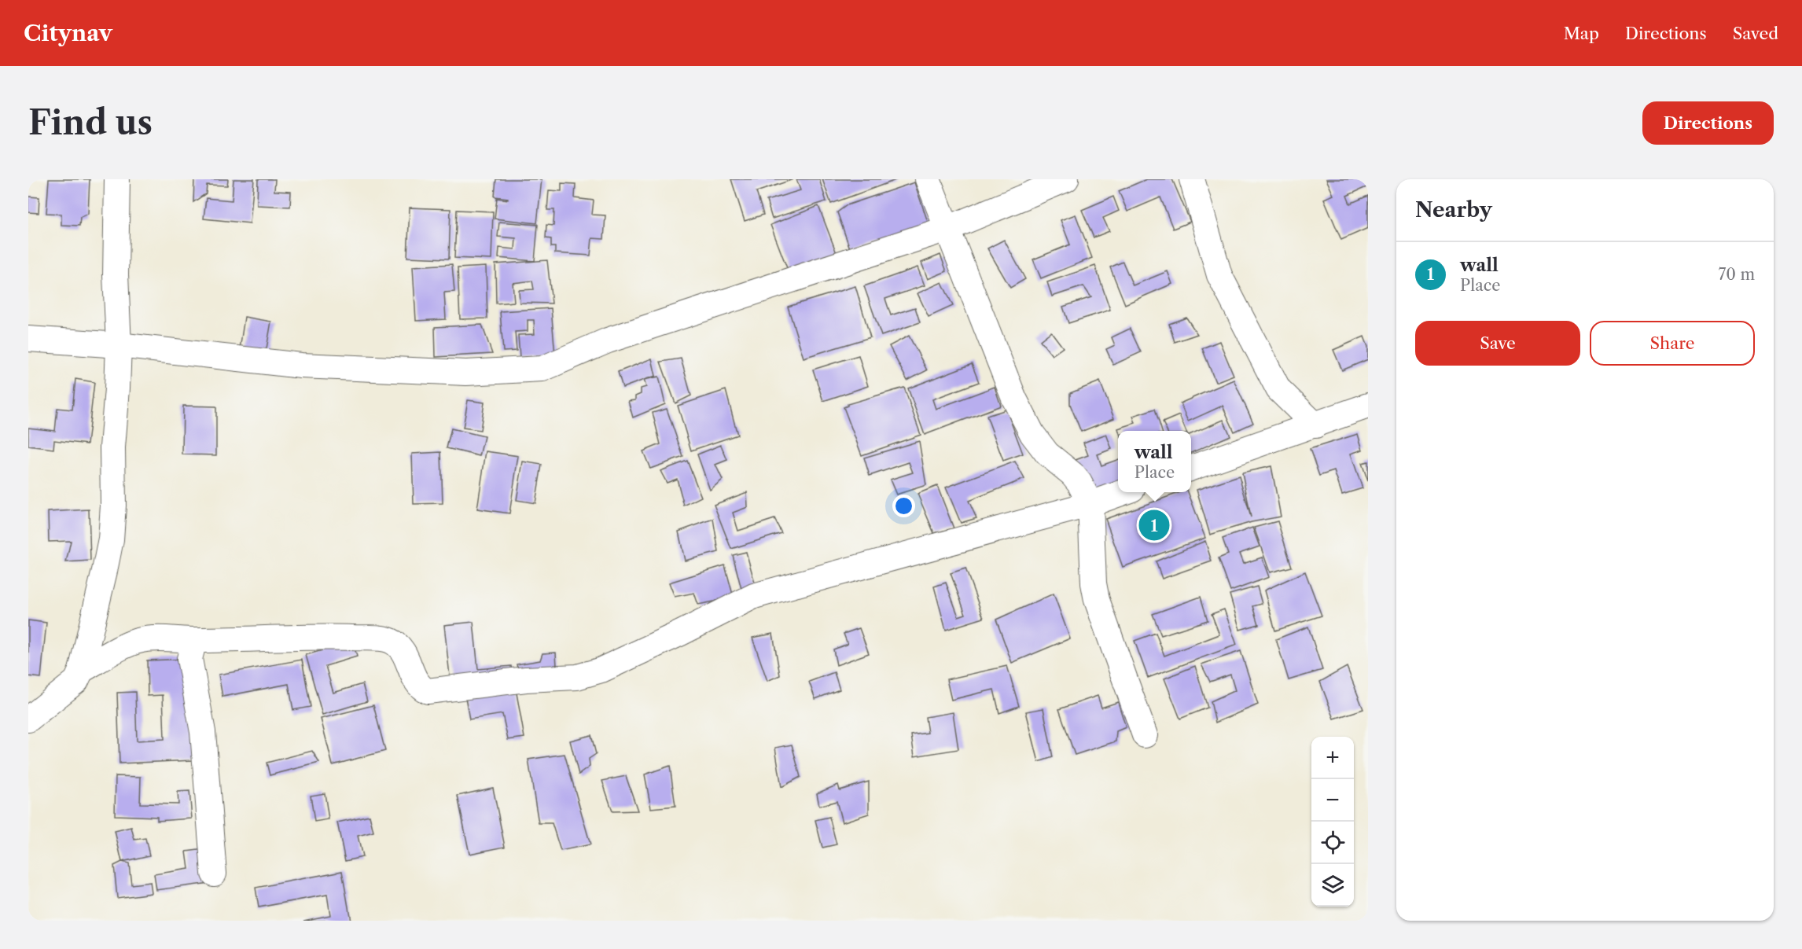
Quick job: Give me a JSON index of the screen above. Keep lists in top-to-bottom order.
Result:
{
  "page": {
    "header": "Citynav",
    "nav": ["Map", "Directions", "Saved"],
    "buttons": [
      "Directions",
      ["Save", "Share"]
    ],
    "title": "Find us",
    "heading": "Nearby",
    "list": [
      {
        "mark": "1",
        "name": "wall",
        "note": "Place",
        "value": "70 m"
      }
    ],
    "popup": ["wall", "Place"],
    "pins": "1",
    "map_buttons": ["+", "−"]
  }
}
